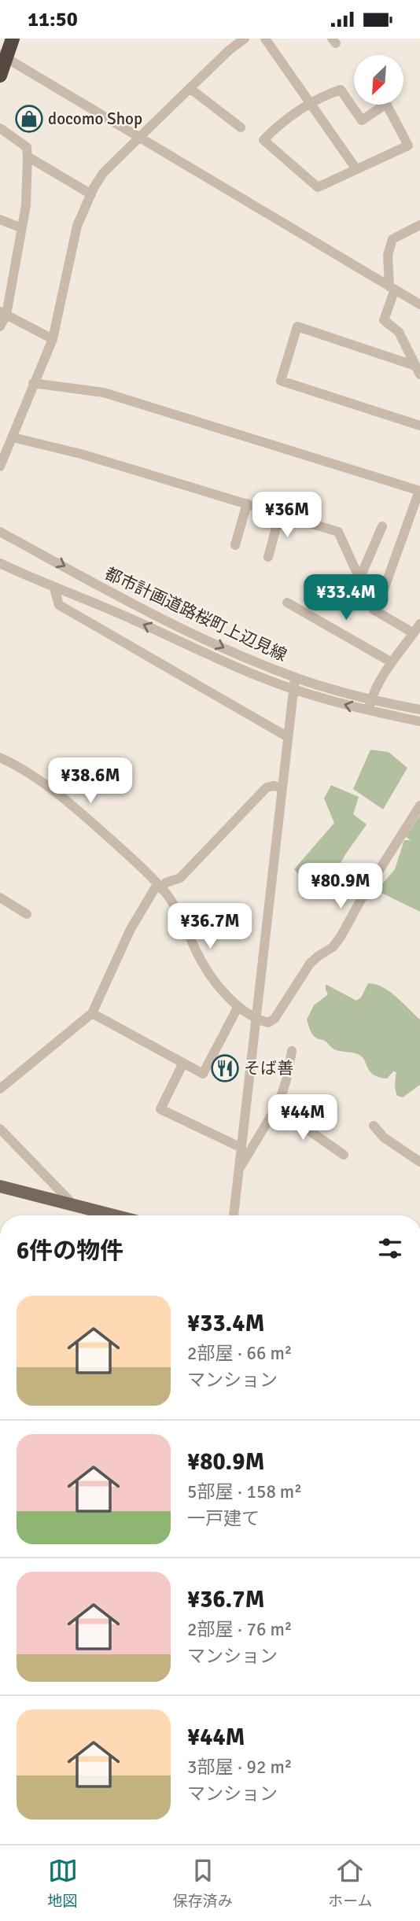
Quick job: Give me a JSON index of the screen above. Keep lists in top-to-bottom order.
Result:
{
  "streets": {
    "street": ["都市計画道路桜町上辺見線"]
  },
  "places": {
    "shop": ["docomo Shop"],
    "restaurant": ["そば善"]
  },
  "north": "bottom left",
  "page": {
    "status": "11:50",
    "price": [
      "¥36M",
      "¥33.4M",
      "¥38.6M",
      "¥80.9M",
      "¥36.7M",
      "¥44M"
    ],
    "heading": "6件の物件",
    "list": [
      {
        "name": "¥33.4M",
        "note": "2部屋 · 66 m² · マンション"
      },
      {
        "name": "¥80.9M",
        "note": "5部屋 · 158 m² · 一戸建て"
      },
      {
        "name": "¥36.7M",
        "note": "2部屋 · 76 m² · マンション"
      },
      {
        "name": "¥44M",
        "note": "3部屋 · 92 m² · マンション"
      }
    ],
    "tabs": ["地図", "保存済み", "ホーム"]
  }
}
